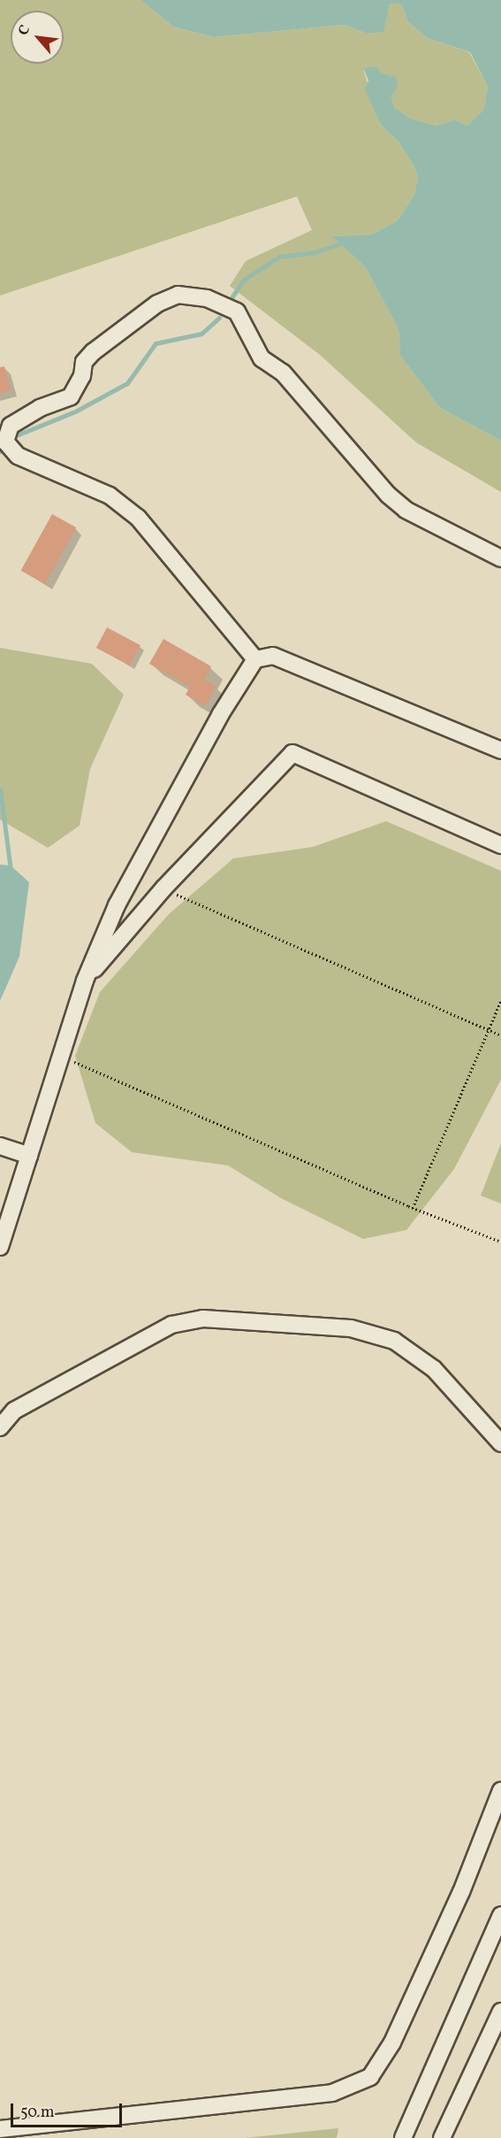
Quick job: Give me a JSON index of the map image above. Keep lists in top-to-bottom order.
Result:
{
  "scale_bar": "50 m",
  "north": "top left"
}
